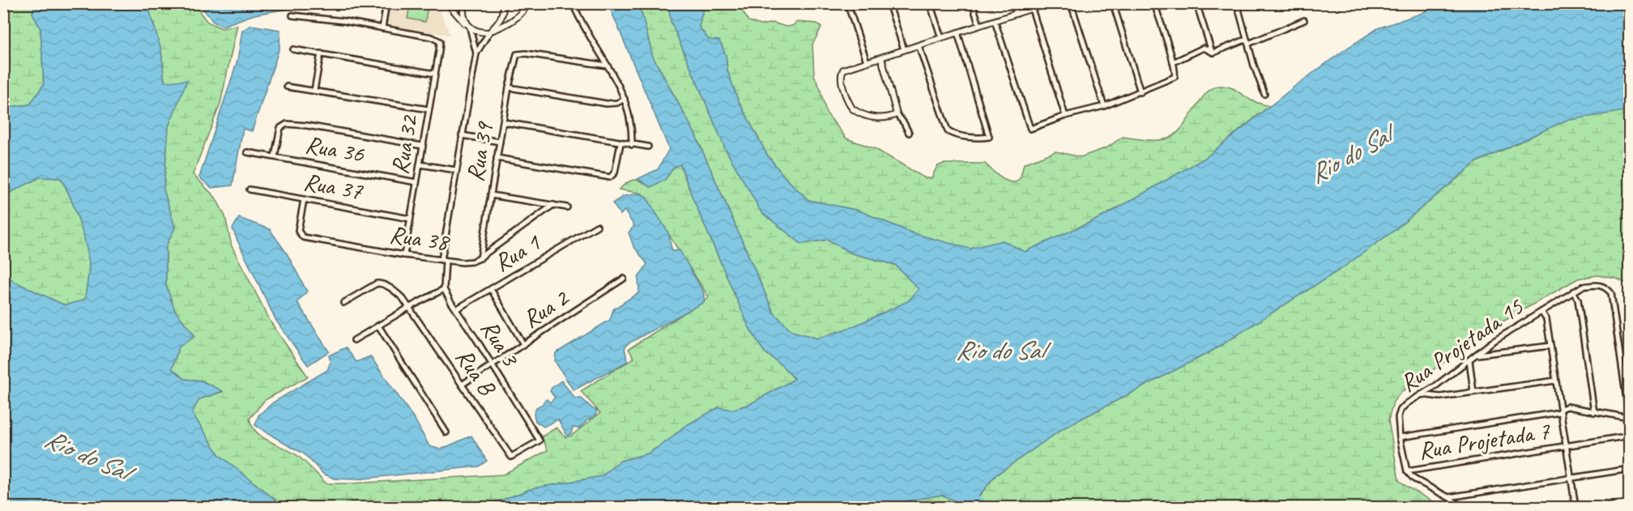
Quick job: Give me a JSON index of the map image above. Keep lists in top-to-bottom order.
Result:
{
  "streets": {
    "street": [
      "Rua 32",
      "Rua 36",
      "Rua 39",
      "Rua 37",
      "Rua 38",
      "Rua 1",
      "Rua 2",
      "Rua 3",
      "Rua Projetada 15",
      "Rua B",
      "Rua Projetada 7"
    ]
  },
  "crossings": [
    ["Rua 32", "Rua 36"],
    ["Rua 32", "Rua 37"],
    ["Rua 32", "Rua 38"],
    ["Rua 39", "Rua 38"],
    ["Rua 37", "Rua 38"],
    ["Rua 1", "Rua 3"],
    ["Rua 2", "Rua 3"],
    ["Rua 2", "Rua B"],
    ["Rua 3", "Rua B"],
    ["Rua Projetada 15", "Rua Projetada 7"]
  ],
  "water": ["Rio do Sal"]
}
